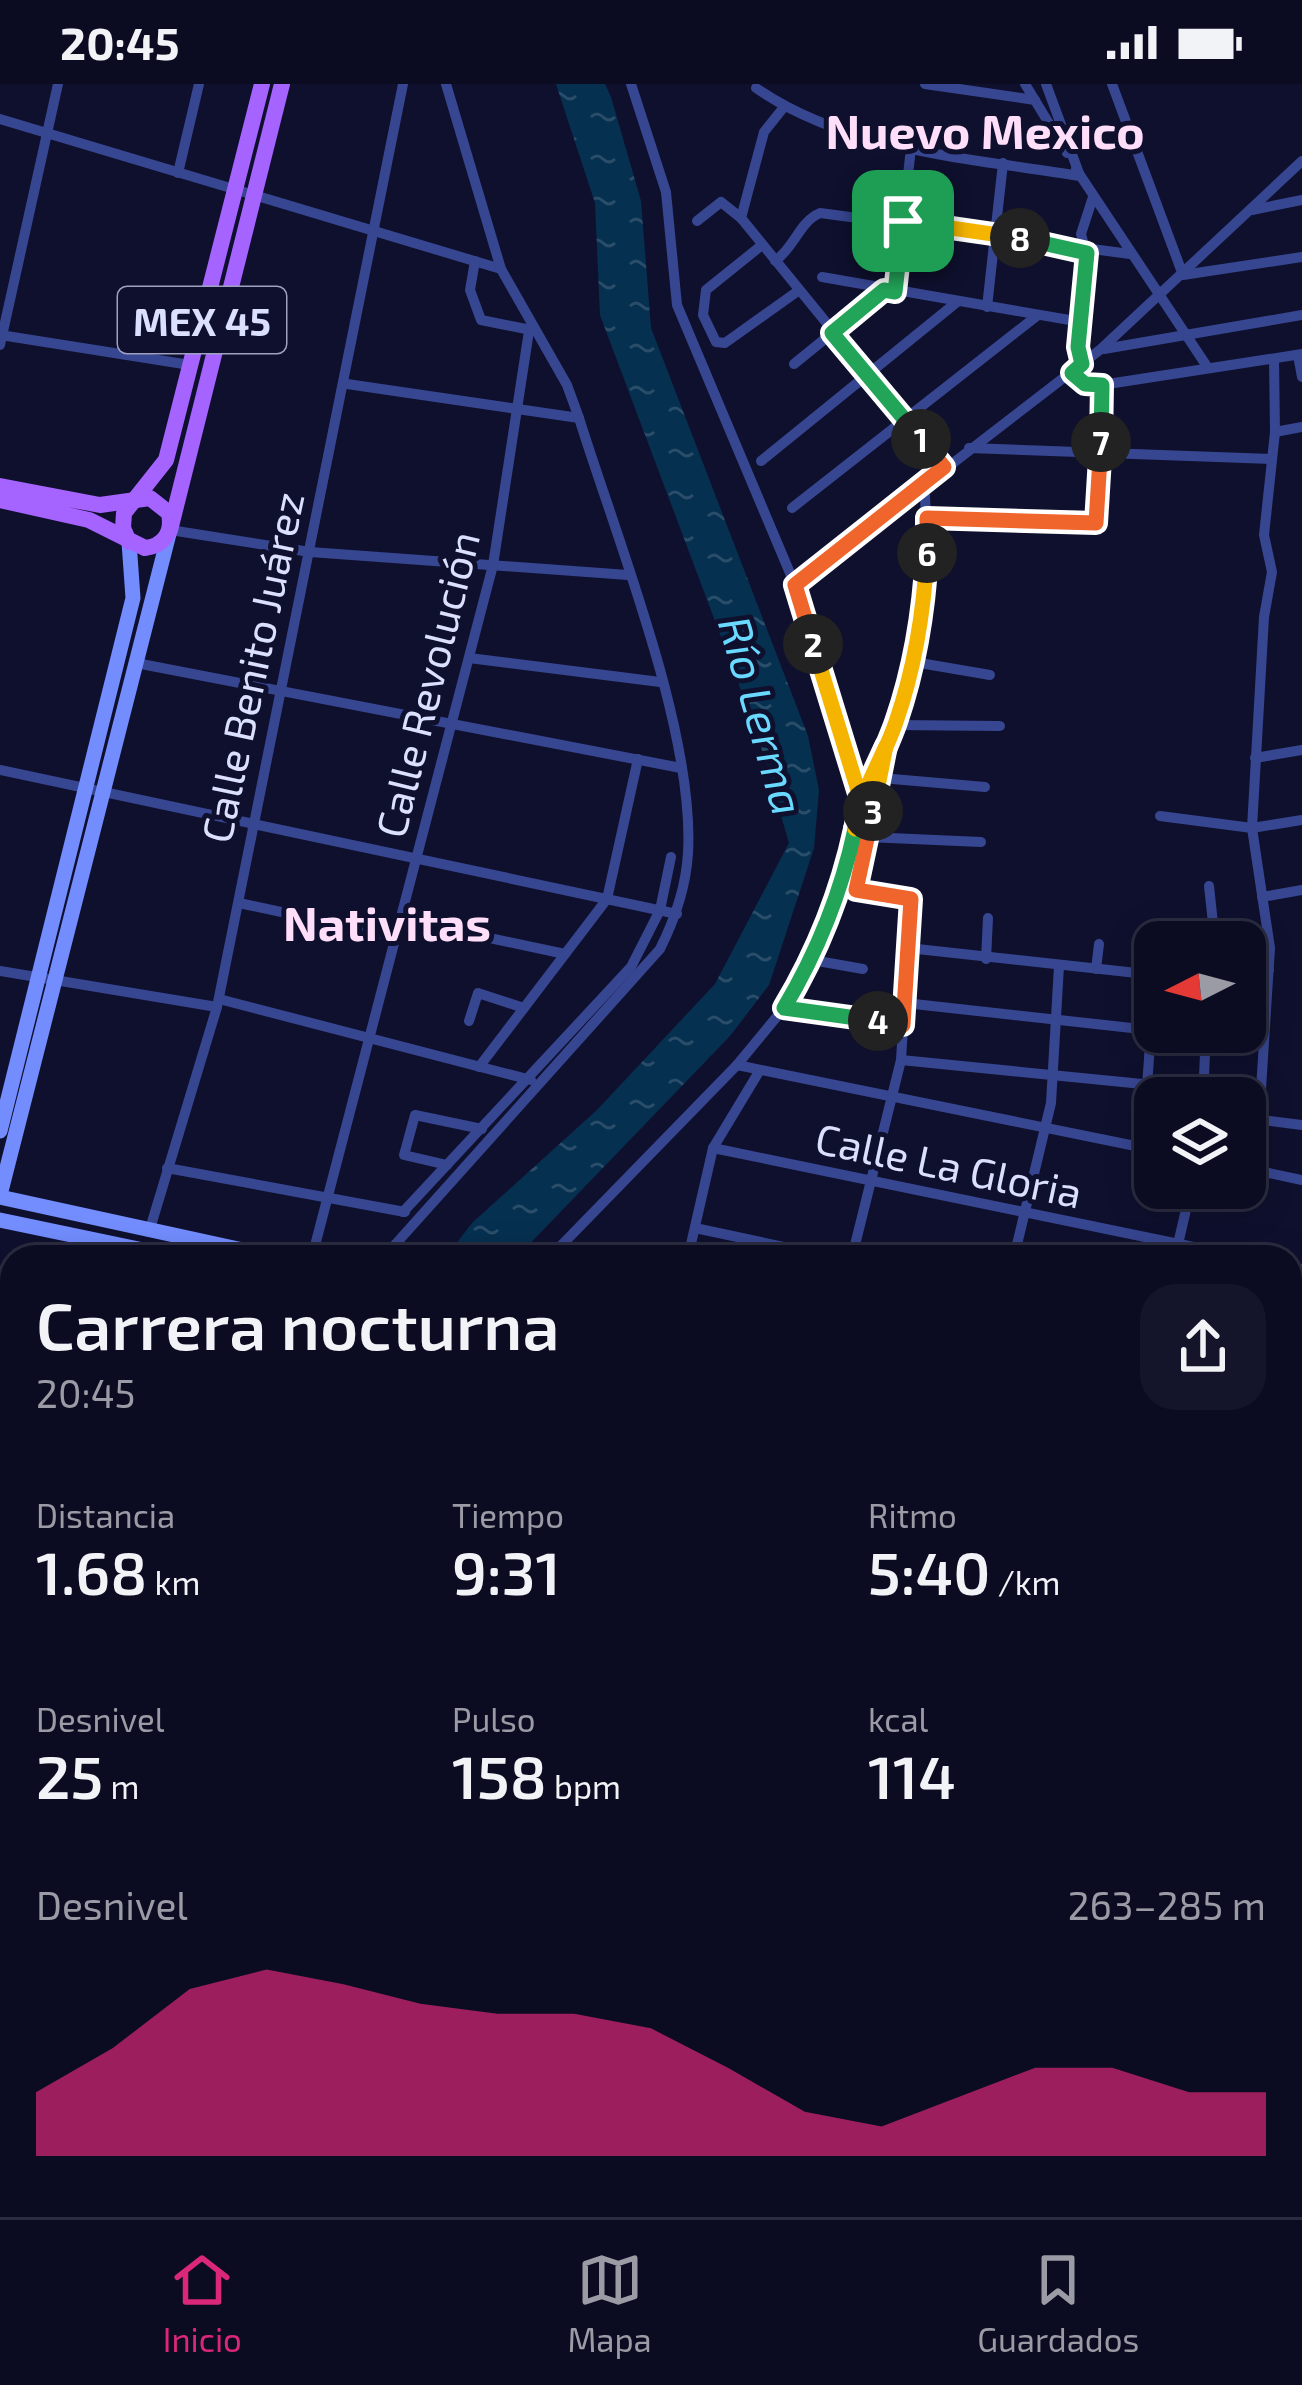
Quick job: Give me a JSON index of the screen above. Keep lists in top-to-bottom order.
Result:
{
  "streets": {
    "main road": ["MEX 45"],
    "street": ["Calle Benito Juárez", "Calle Revolución", "Calle La Gloria"]
  },
  "districts": ["Nuevo Mexico", "Nativitas"],
  "water": ["Río Lerma"],
  "north": "left",
  "page": {
    "status": "20:45",
    "pins": [
      "8",
      "1",
      "7",
      "6",
      "2",
      "3",
      "4"
    ],
    "heading": ["Carrera nocturna", "20:45"],
    "stats": [
      ["Distancia", "1.68 km"],
      ["Tiempo", "9:31"],
      ["Ritmo", "5:40 /km"],
      ["Desnivel", "25 m"],
      ["Pulso", "158 bpm"],
      ["kcal", "114"]
    ],
    "chart": ["Desnivel", "263–285 m"],
    "tabs": ["Inicio", "Mapa", "Guardados"]
  }
}
